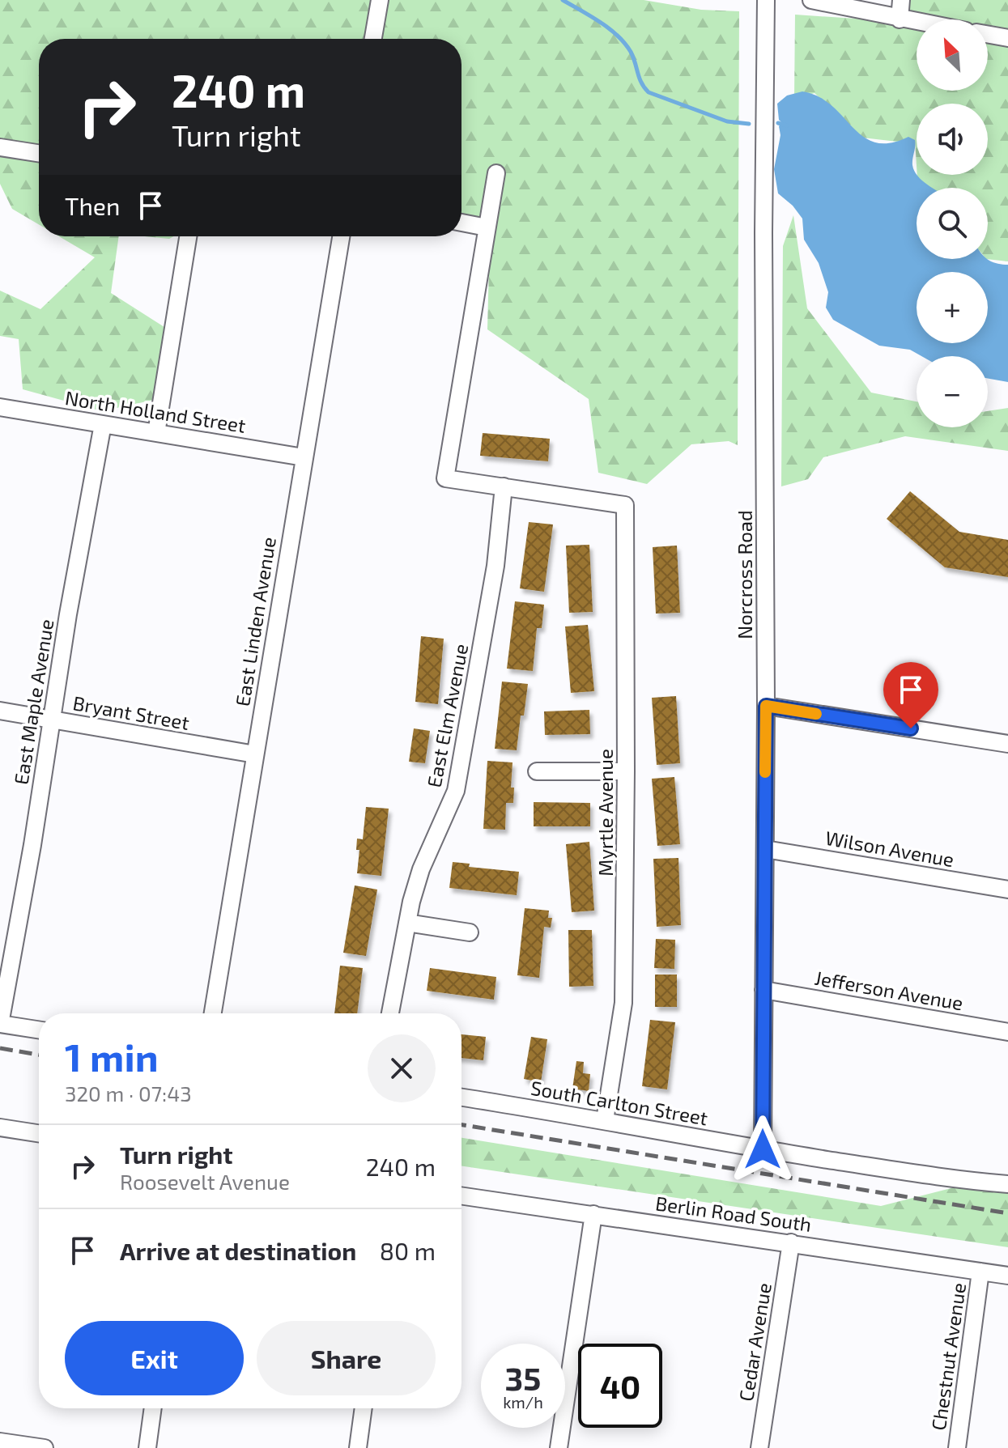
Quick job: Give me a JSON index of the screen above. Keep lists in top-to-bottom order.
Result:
{
  "streets": {
    "street": [
      "North Holland Street",
      "Norcross Road",
      "East Linden Avenue",
      "East Maple Avenue",
      "Bryant Street",
      "East Elm Avenue",
      "Myrtle Avenue",
      "Wilson Avenue",
      "Jefferson Avenue",
      "South Carlton Street",
      "Berlin Road South",
      "Cedar Avenue",
      "Chestnut Avenue"
    ]
  },
  "crossings": [
    ["North Holland Street", "East Linden Avenue"],
    ["North Holland Street", "East Maple Avenue"],
    ["Norcross Road", "Wilson Avenue"],
    ["Norcross Road", "Jefferson Avenue"],
    ["Norcross Road", "South Carlton Street"],
    ["East Linden Avenue", "Bryant Street"],
    ["East Maple Avenue", "Bryant Street"],
    ["East Elm Avenue", "Myrtle Avenue"],
    ["Myrtle Avenue", "South Carlton Street"],
    ["Berlin Road South", "Cedar Avenue"],
    ["Berlin Road South", "Chestnut Avenue"]
  ],
  "north": "top left",
  "page": {
    "map_buttons": ["+", "−"],
    "turn": ["240 m", "Turn right"],
    "then": "Then",
    "heading": ["1 min", "320 m · 07:43"],
    "list": [
      {
        "name": "Turn right",
        "note": "Roosevelt Avenue",
        "value": "240 m"
      },
      {
        "name": "Arrive at destination",
        "value": "80 m"
      }
    ],
    "buttons": ["Exit", "Share"],
    "speed": "35 km/h",
    "limit": "40"
  }
}
